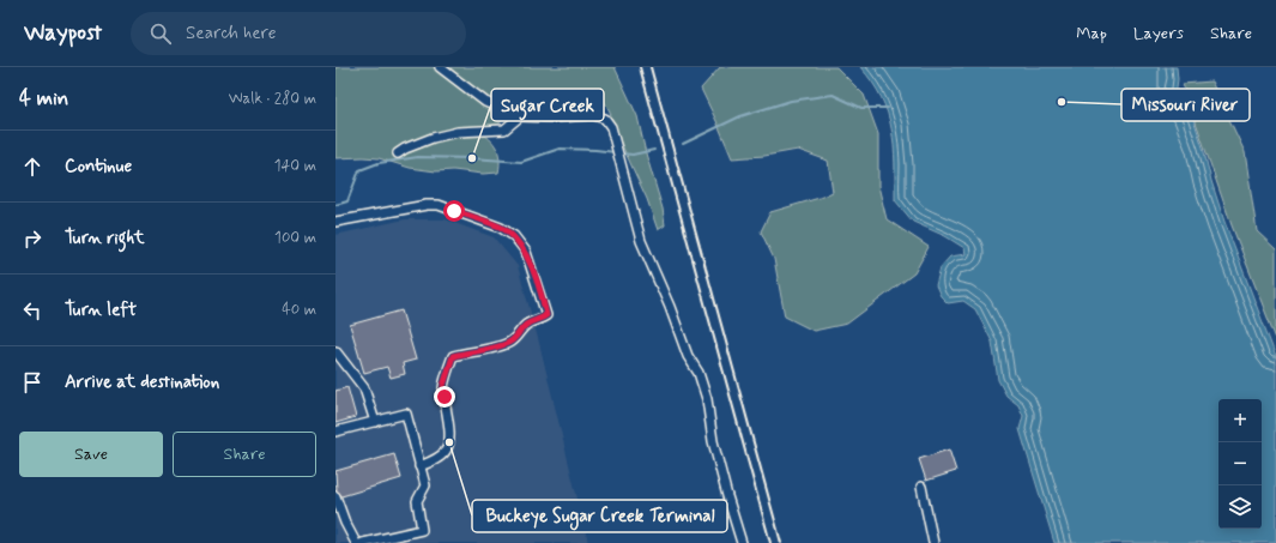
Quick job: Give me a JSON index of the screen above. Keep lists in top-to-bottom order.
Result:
{
  "places": ["Missouri River", "Sugar Creek", "Buckeye Sugar Creek Terminal"],
  "page": {
    "header": "Waypost",
    "search": "Search here",
    "nav": ["Map", "Layers", "Share"],
    "heading": ["4 min", "Walk · 280 m"],
    "list": [
      ["Continue", "140 m"],
      ["Turn right", "100 m"],
      ["Turn left", "40 m"],
      "Arrive at destination"
    ],
    "map_buttons": ["+", "−"],
    "buttons": ["Save", "Share"]
  }
}
